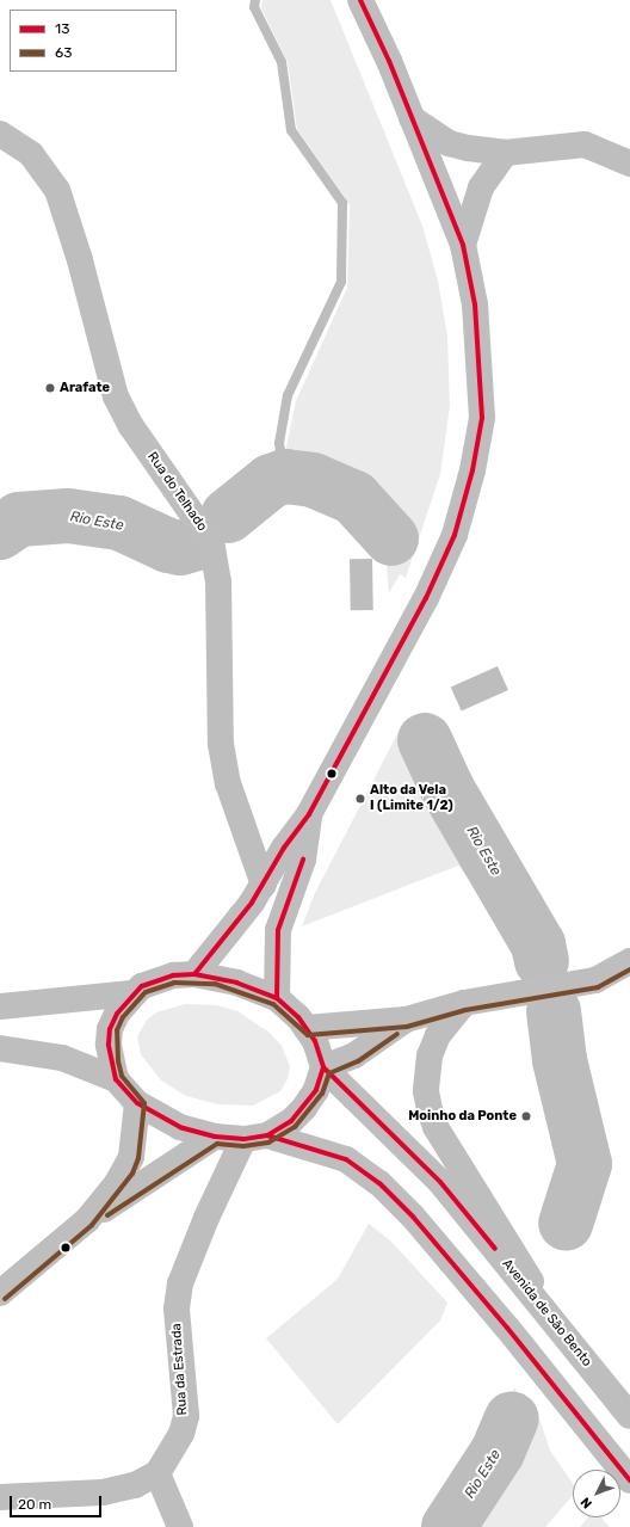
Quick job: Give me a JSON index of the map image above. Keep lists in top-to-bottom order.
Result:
{
  "streets": {
    "main road": ["Rua do Telhado", "Avenida de São Bento", "Rua da Estrada"]
  },
  "water": ["Rio Este"],
  "places": ["Arafate", "Alto da Vela I (Limite 1/2)", "Moinho da Ponte"],
  "lines": ["transit line 13", "transit line 63"],
  "legend": ["13", "63"],
  "scale_bar": "20 m",
  "north": "bottom left"
}
